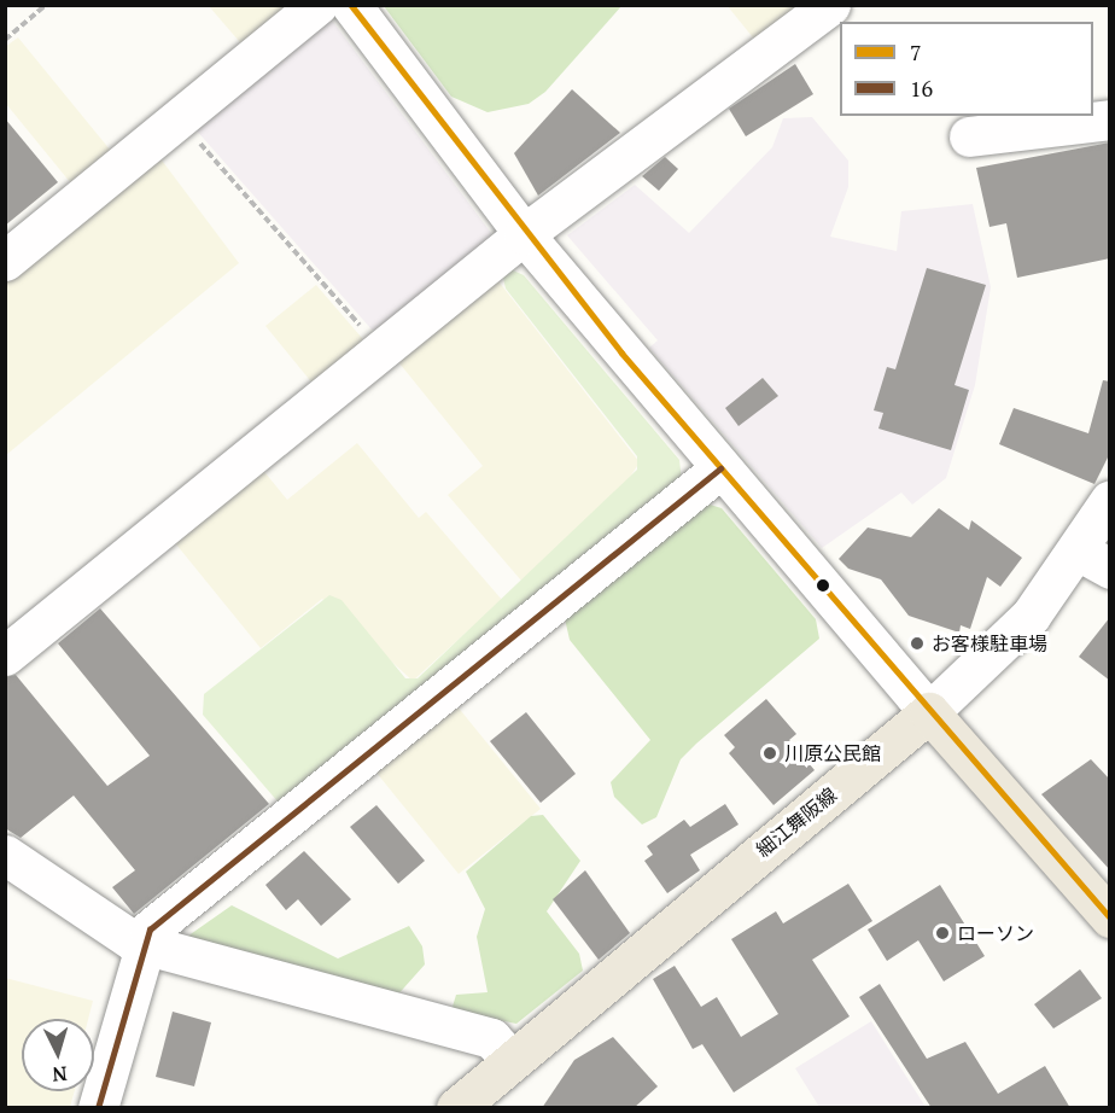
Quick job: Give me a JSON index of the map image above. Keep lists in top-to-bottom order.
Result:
{
  "streets": {
    "main road": ["細江舞阪線"]
  },
  "places": ["お客様駐車場", "川原公民館", "ローソン"],
  "lines": ["transit line 7", "transit line 16"],
  "legend": ["7", "16"],
  "north": "bottom"
}
